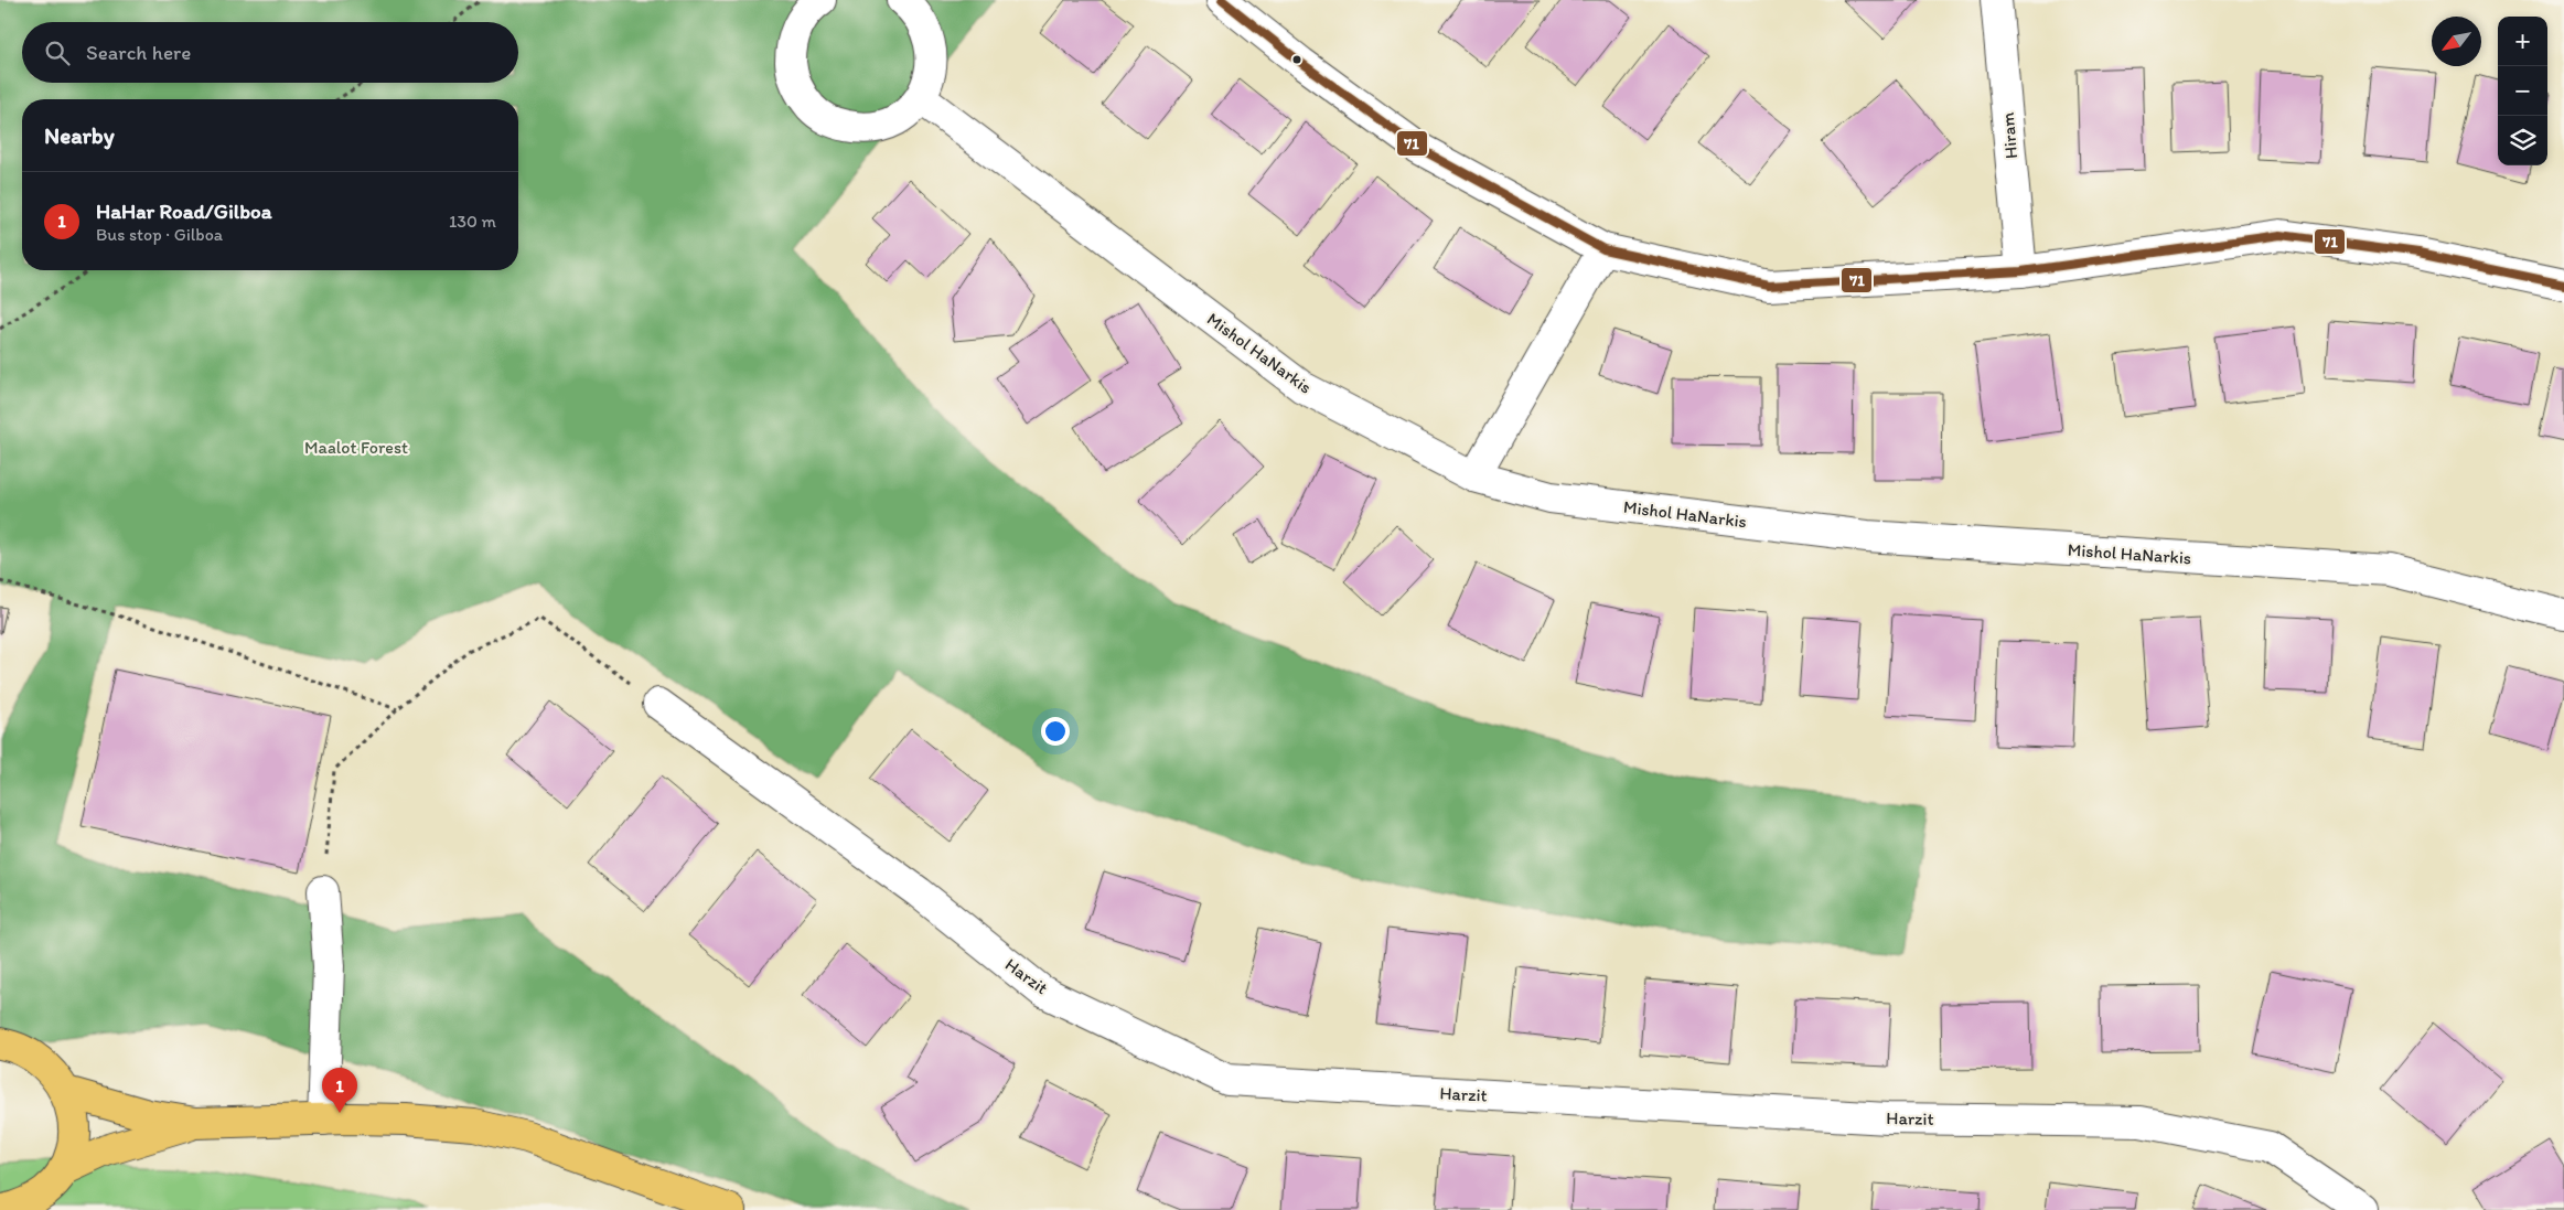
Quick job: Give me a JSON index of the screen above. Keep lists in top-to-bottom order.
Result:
{
  "streets": {
    "street": ["Hiram", "Mishol HaNarkis", "Harzit"]
  },
  "parks": ["Maalot Forest"],
  "lines": ["transit line 71"],
  "north": "bottom left",
  "page": {
    "map_buttons": ["+", "−"],
    "search": "Search here",
    "heading": "Nearby",
    "list": [
      {
        "mark": "1",
        "name": "HaHar Road/Gilboa",
        "note": "Bus stop · Gilboa",
        "value": "130 m"
      }
    ],
    "pins": "1"
  }
}
